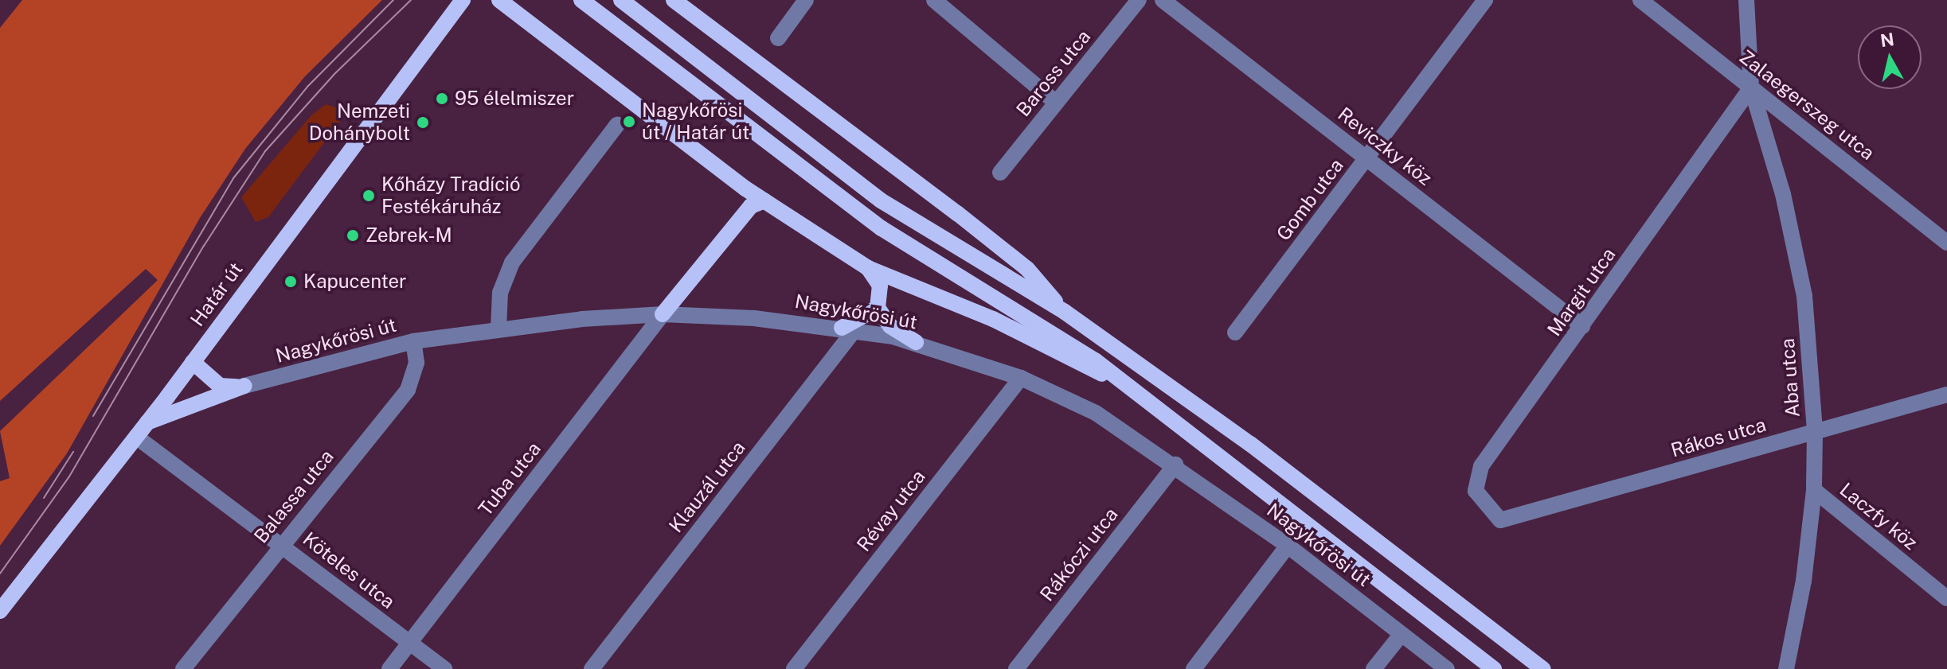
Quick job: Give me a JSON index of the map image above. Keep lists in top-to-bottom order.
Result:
{
  "streets": {
    "main road": ["Határ út", "Nagykőrösi út"],
    "street": [
      "Baross utca",
      "Zalaegerszeg utca",
      "Reviczky köz",
      "Gomb utca",
      "Margit utca",
      "Aba utca",
      "Rákos utca",
      "Tuba utca",
      "Klauzál utca",
      "Balassa utca",
      "Révay utca",
      "Laczfy köz",
      "Rákóczi utca",
      "Köteles utca"
    ]
  },
  "crossings": [
    ["Zalaegerszeg utca", "Margit utca"],
    ["Zalaegerszeg utca", "Aba utca"],
    ["Reviczky köz", "Gomb utca"],
    ["Reviczky köz", "Margit utca"],
    ["Margit utca", "Aba utca"],
    ["Margit utca", "Rákos utca"],
    ["Határ út", "Köteles utca"],
    ["Nagykőrösi út", "Tuba utca"],
    ["Nagykőrösi út", "Klauzál utca"],
    ["Nagykőrösi út", "Balassa utca"],
    ["Nagykőrösi út", "Révay utca"],
    ["Nagykőrösi út", "Rákóczi utca"],
    ["Aba utca", "Rákos utca"],
    ["Aba utca", "Laczfy köz"],
    ["Tuba utca", "Köteles utca"],
    ["Balassa utca", "Köteles utca"]
  ],
  "places": [
    "95 élelmiszer",
    "Nagykőrösi út / Határ út",
    "Nemzeti Dohánybolt",
    "Kőházy Tradíció Festékáruház",
    "Zebrek-M",
    "Kapucenter"
  ],
  "north": "top"
}
